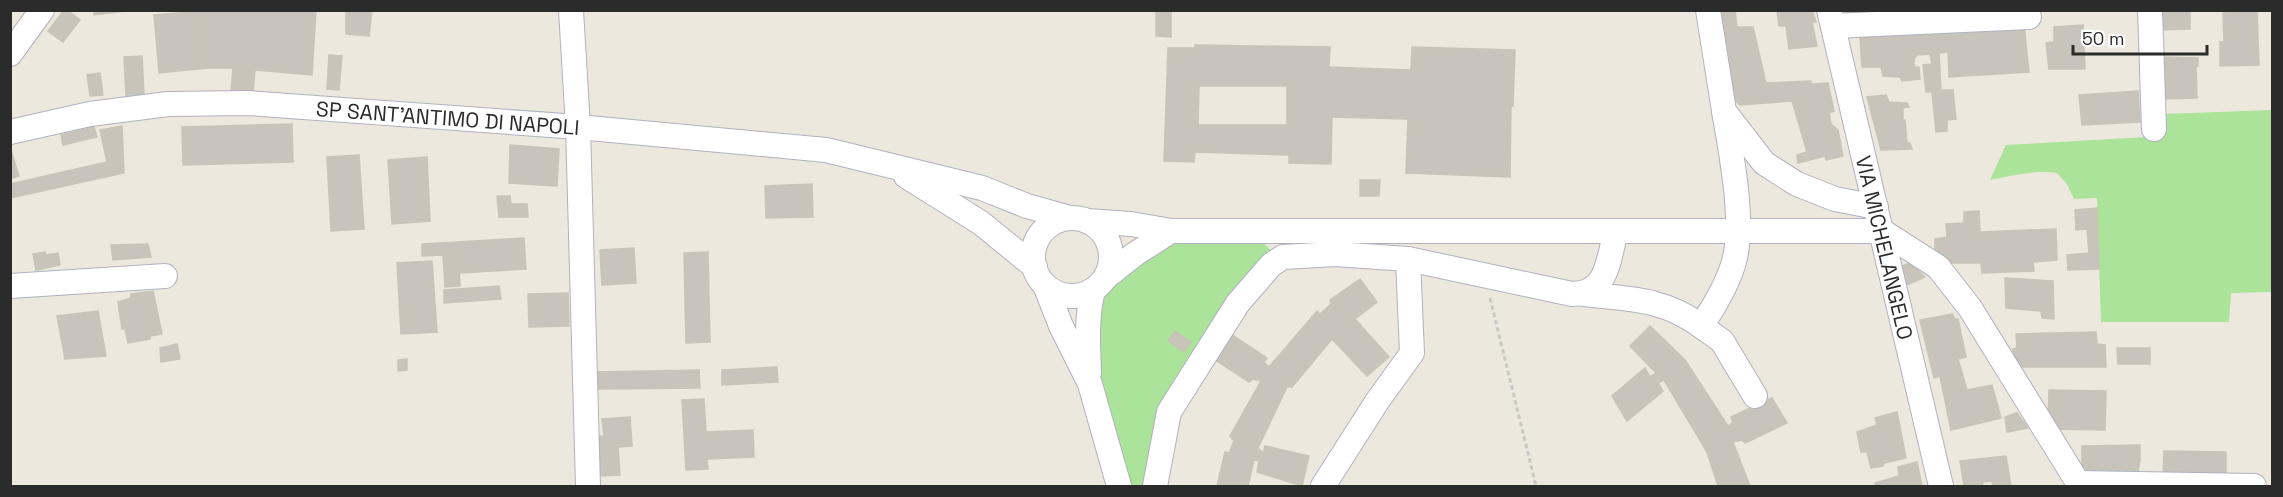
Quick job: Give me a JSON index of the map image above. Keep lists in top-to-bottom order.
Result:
{
  "streets": {
    "street": ["SP SANT'ANTIMO DI NAPOLI", "VIA MICHELANGELO"]
  },
  "crossings": [
    ["SP SANT'ANTIMO DI NAPOLI", "VIA MICHELANGELO"]
  ],
  "scale_bar": "50 m"
}
